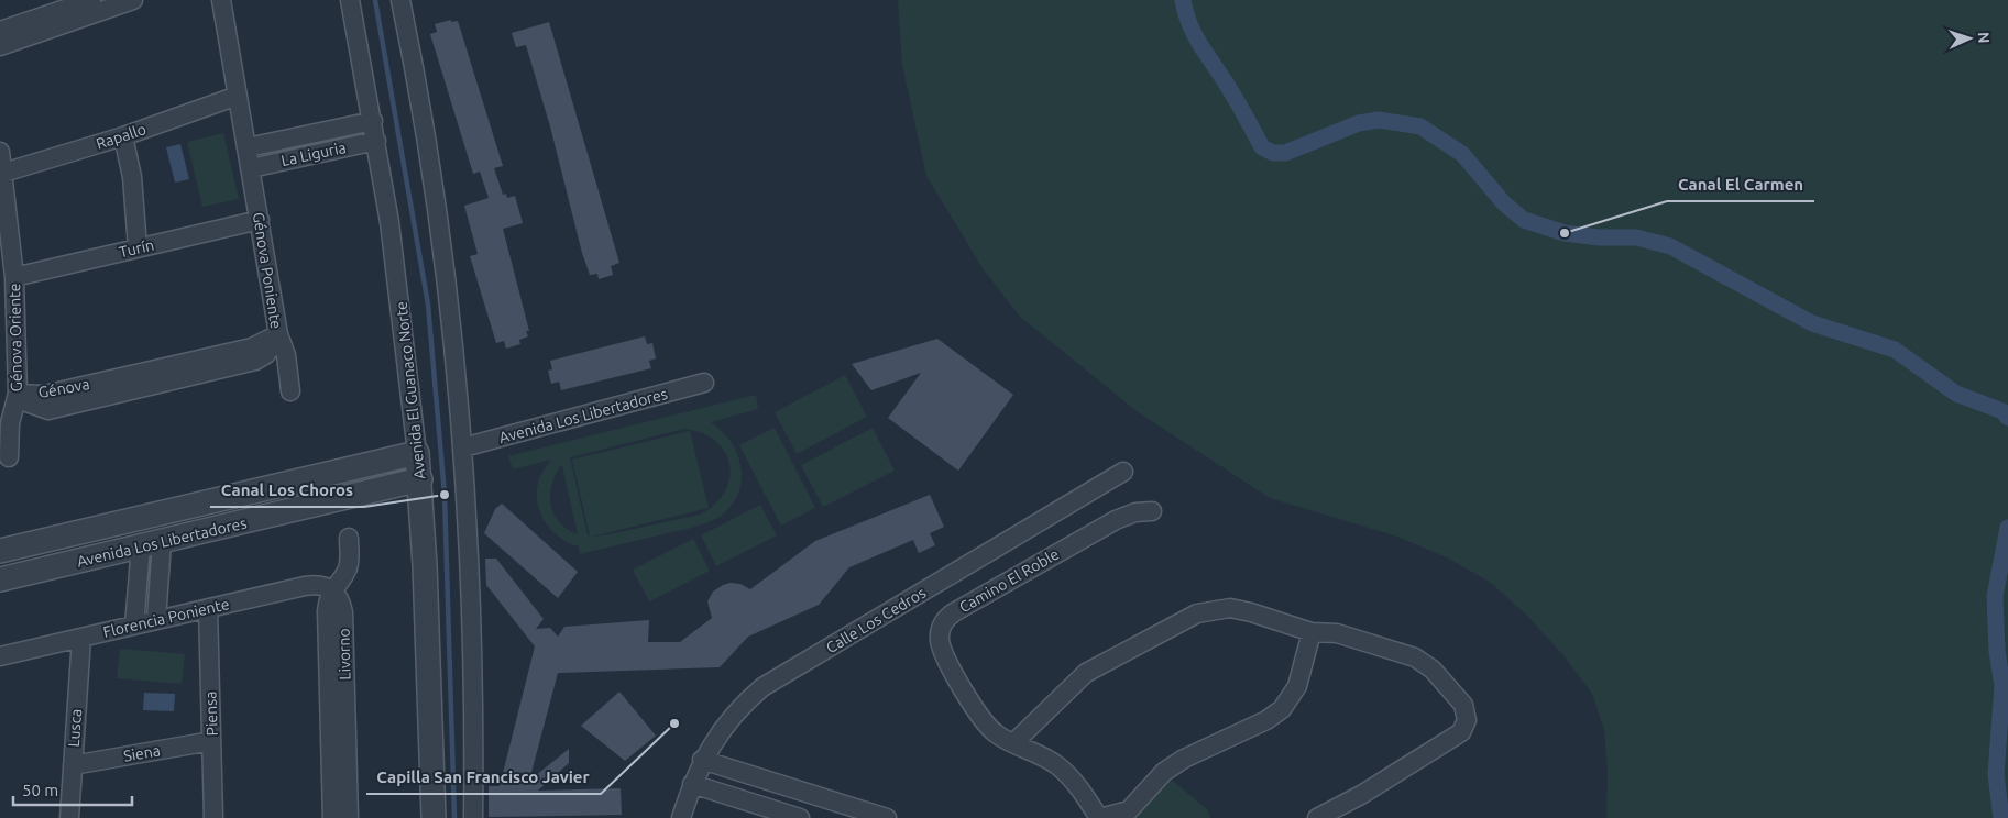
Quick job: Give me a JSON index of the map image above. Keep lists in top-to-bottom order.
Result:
{
  "streets": {
    "street": [
      "Rapallo",
      "La Liguria",
      "Turín",
      "Génova Poniente",
      "Génova Oriente",
      "Génova",
      "Avenida El Guanaco Norte",
      "Avenida Los Libertadores",
      "Camino El Roble",
      "Florencia Poniente",
      "Calle Los Cedros",
      "Livorno",
      "Piensa",
      "Lusca",
      "Siena"
    ]
  },
  "crossings": [
    ["Rapallo", "Génova Oriente"],
    ["La Liguria", "Génova Poniente"],
    ["La Liguria", "Avenida El Guanaco Norte"],
    ["Turín", "Génova Poniente"],
    ["Turín", "Génova Oriente"],
    ["Génova Poniente", "Génova"],
    ["Génova Oriente", "Génova"],
    ["Avenida El Guanaco Norte", "Avenida Los Libertadores"],
    ["Florencia Poniente", "Livorno"],
    ["Florencia Poniente", "Piensa"],
    ["Florencia Poniente", "Lusca"],
    ["Piensa", "Siena"],
    ["Lusca", "Siena"]
  ],
  "places": ["Canal El Carmen", "Canal Los Choros", "Capilla San Francisco Javier"],
  "scale_bar": "50 m",
  "north": "right"
}
